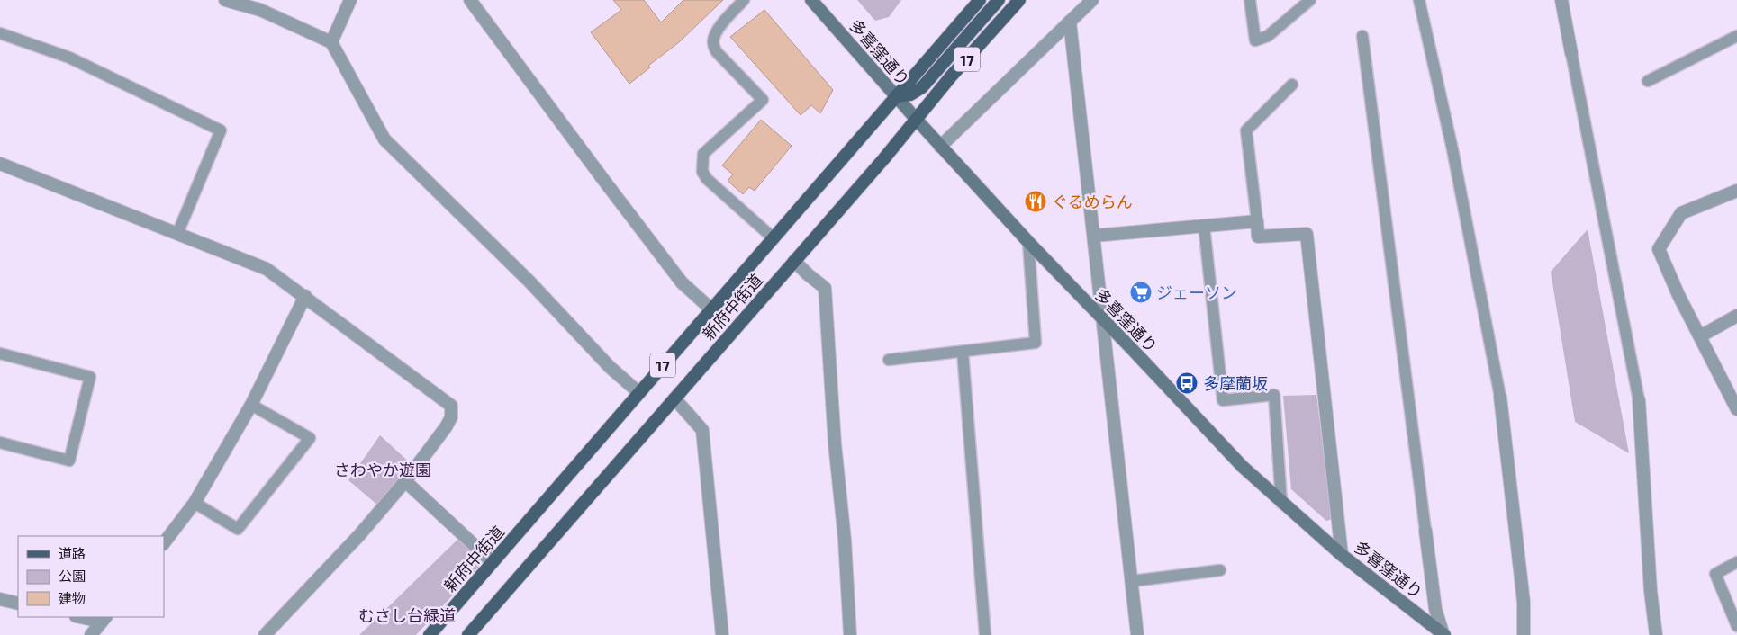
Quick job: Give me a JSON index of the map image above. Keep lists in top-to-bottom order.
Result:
{
  "streets": {
    "main road": ["多喜窪通り", "17", "新府中街道"]
  },
  "crossings": [
    ["多喜窪通り", "17"],
    ["多喜窪通り", "新府中街道"],
    ["17", "新府中街道"]
  ],
  "parks": ["さわやか遊園", "むさし台緑道"],
  "places": {
    "restaurant": ["ぐるめらん"],
    "supermarket": ["ジェーソン"],
    "bus stop": ["多摩蘭坂"]
  },
  "legend": ["道路", "公園", "建物"]
}
